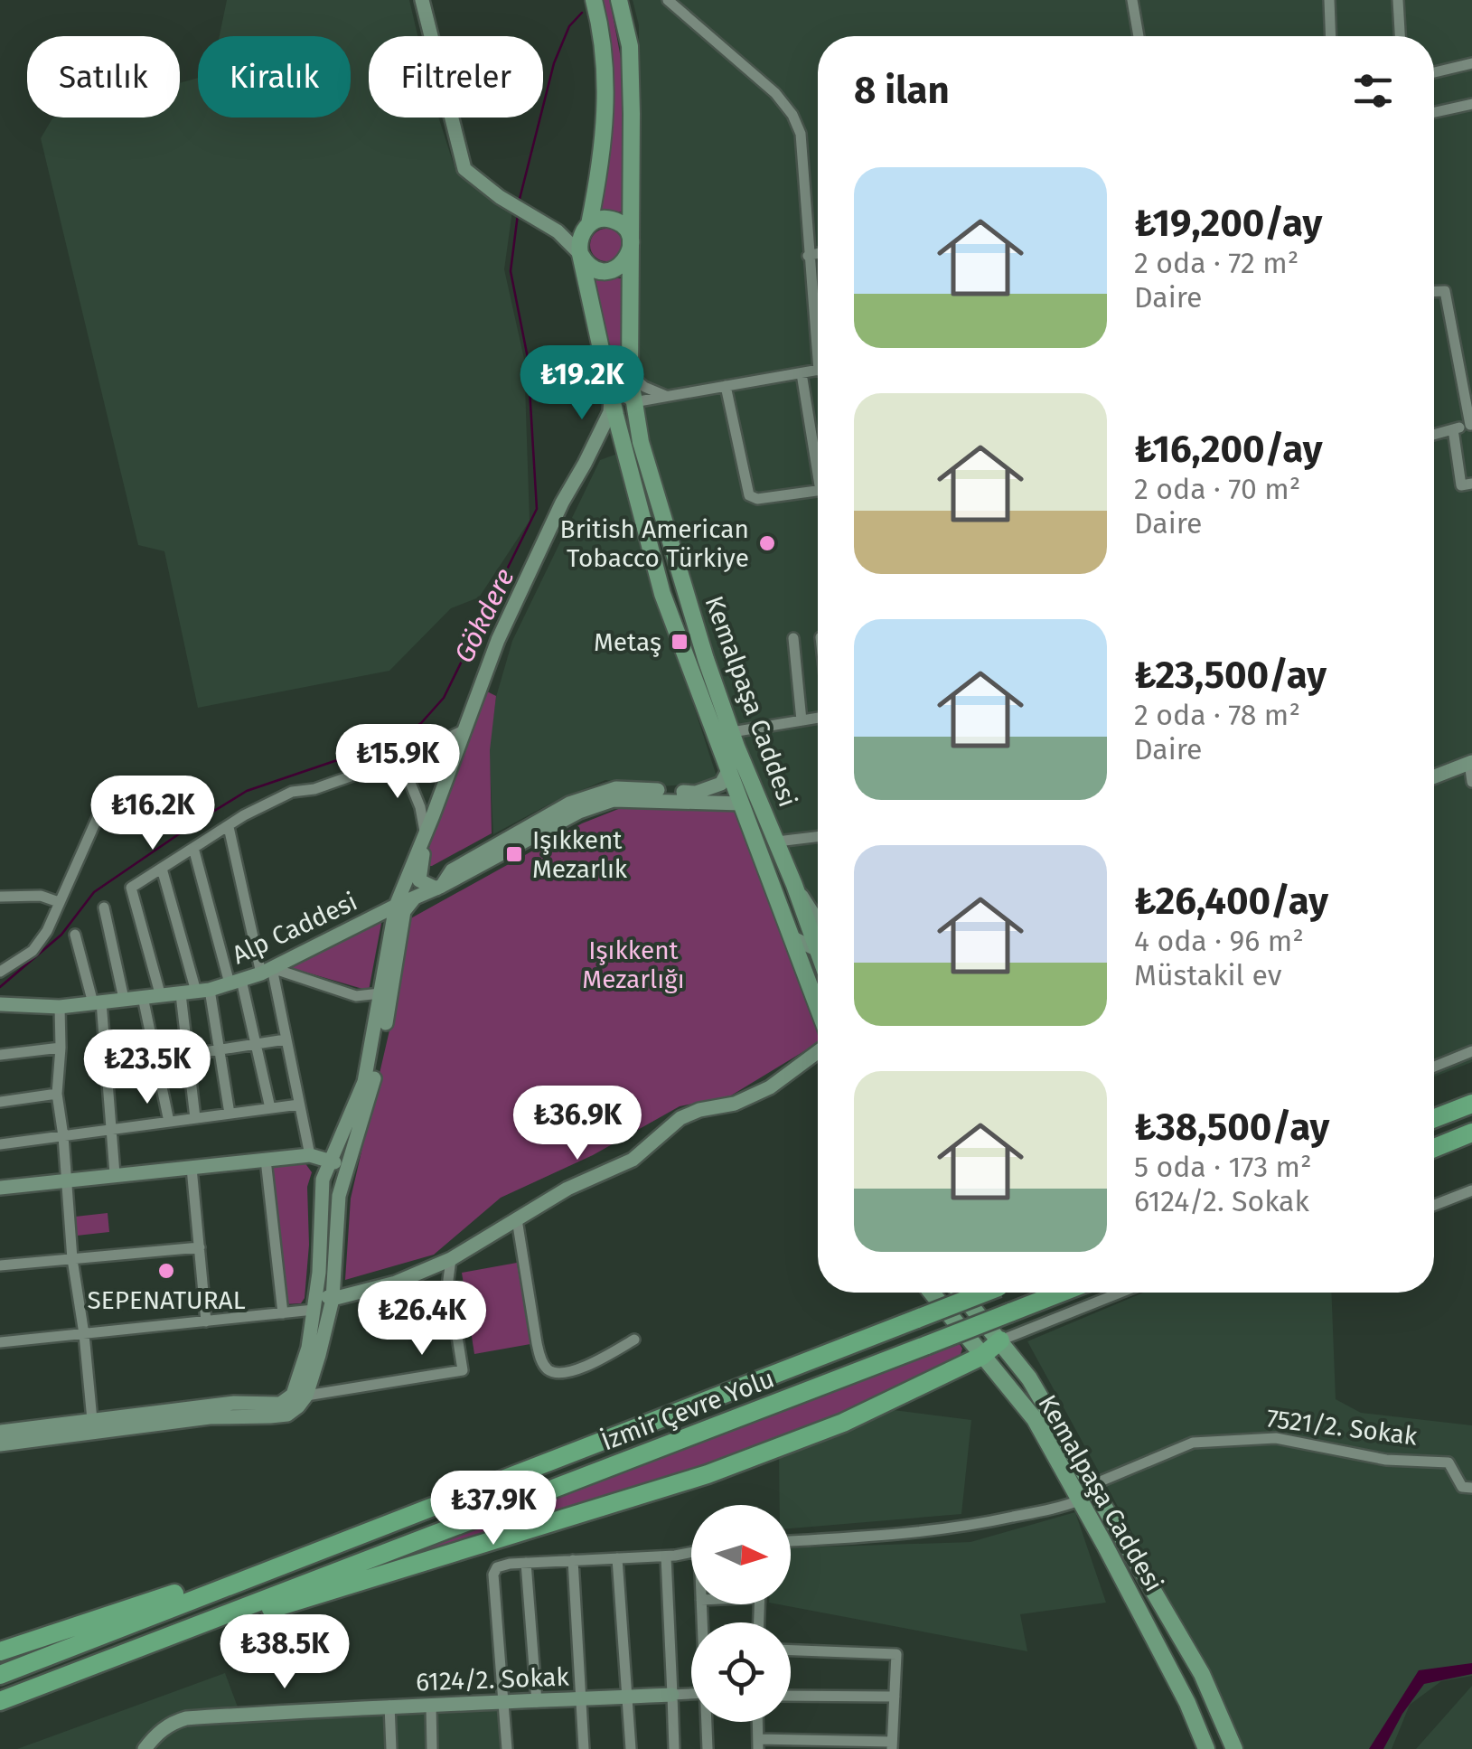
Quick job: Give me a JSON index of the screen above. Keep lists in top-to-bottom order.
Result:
{
  "streets": {
    "highway": ["İzmir Çevre Yolu"],
    "main road": ["Kemalpaşa Caddesi", "Alp Caddesi", "6124/2. Sokak"],
    "street": ["7521/2. Sokak"]
  },
  "crossings": [
    ["Kemalpaşa Caddesi", "Alp Caddesi"],
    ["Kemalpaşa Caddesi", "7521/2. Sokak"]
  ],
  "water": ["Gökdere"],
  "parks": ["Işıkkent Mezarlığı"],
  "places": {
    "other": ["British American Tobacco Türkiye", "SEPENATURAL"],
    "transit": ["Metaş", "Işıkkent Mezarlık"]
  },
  "north": "right",
  "page": {
    "chip": ["Satılık", "Kiralık", "Filtreler"],
    "heading": "8 ilan",
    "list": [
      {
        "name": "₺19,200/ay",
        "note": "2 oda · 72 m² · Daire"
      },
      {
        "name": "₺16,200/ay",
        "note": "2 oda · 70 m² · Daire"
      },
      {
        "name": "₺23,500/ay",
        "note": "2 oda · 78 m² · Daire"
      },
      {
        "name": "₺26,400/ay",
        "note": "4 oda · 96 m² · Müstakil ev"
      },
      {
        "name": "₺38,500/ay",
        "note": "5 oda · 173 m² · 6124/2. Sokak"
      }
    ],
    "price": [
      "₺19.2K",
      "₺15.9K",
      "₺16.2K",
      "₺23.5K",
      "₺36.9K",
      "₺26.4K",
      "₺37.9K",
      "₺38.5K"
    ]
  }
}
